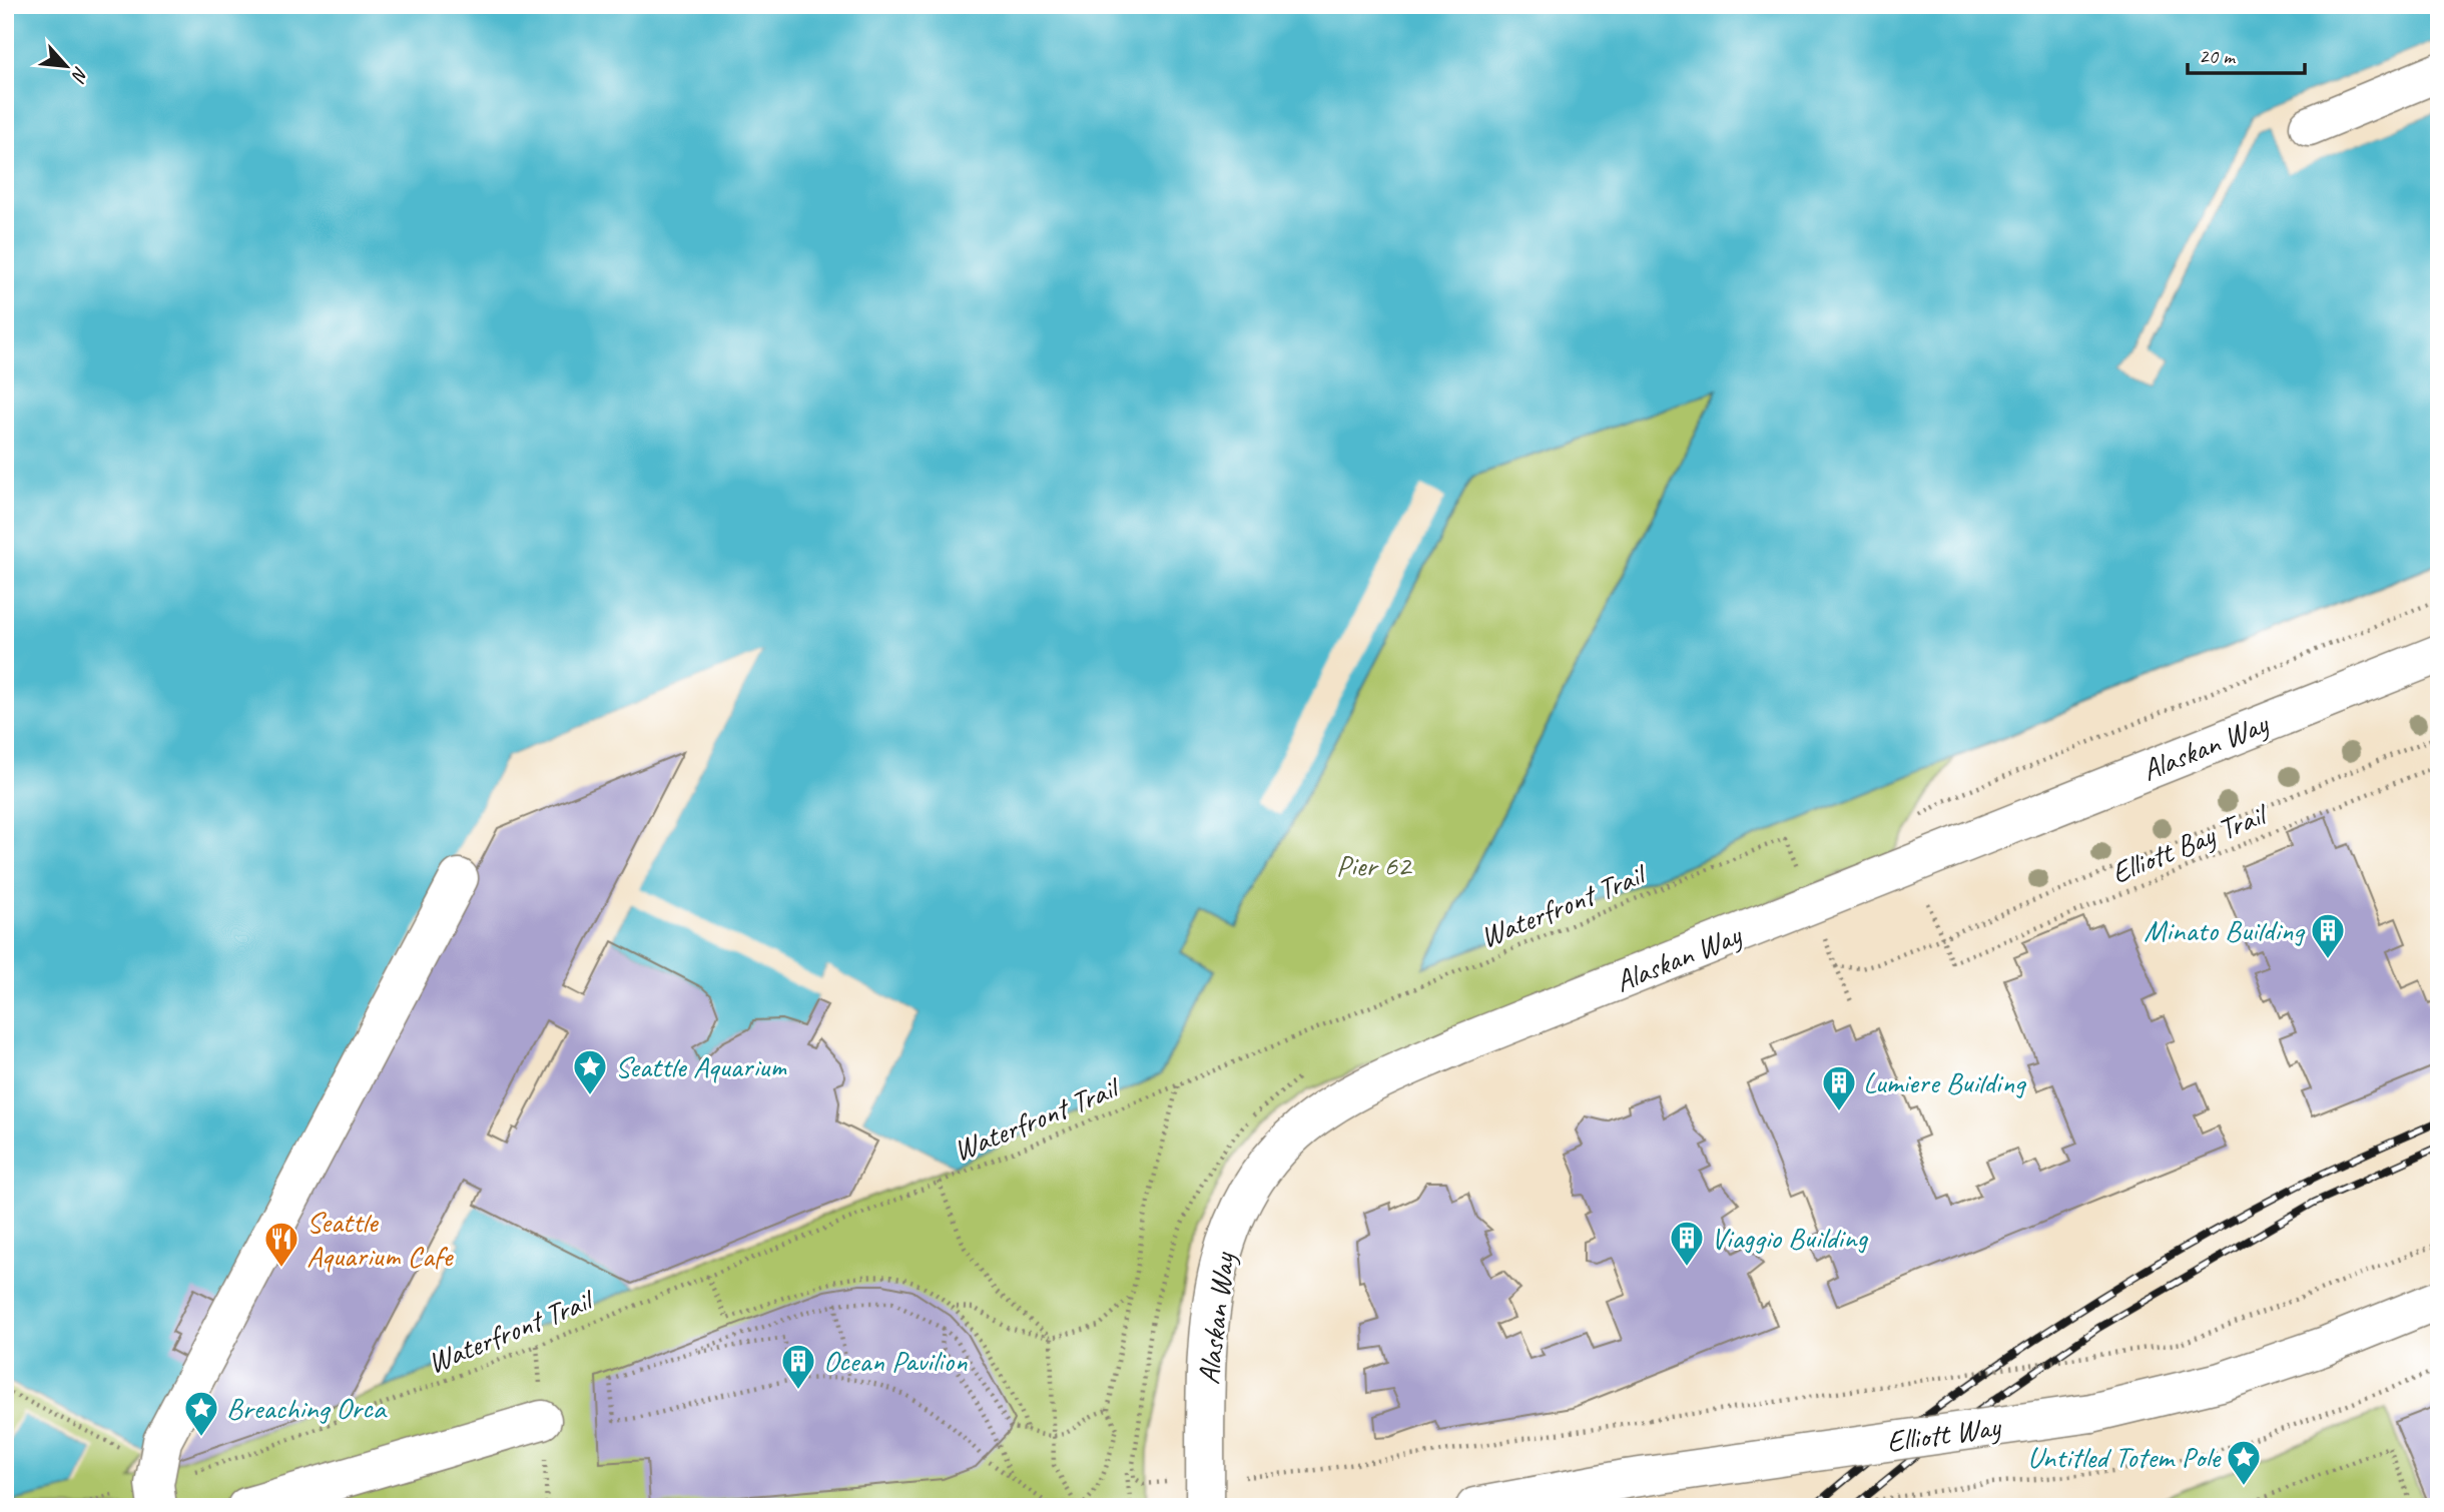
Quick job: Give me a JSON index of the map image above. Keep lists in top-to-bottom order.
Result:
{
  "streets": {
    "main road": ["Alaskan Way", "Elliott Way"],
    "path": ["Elliott Bay Trail", "Waterfront Trail"]
  },
  "parks": ["Pier 62"],
  "places": {
    "building": [
      "Minato Building",
      "Lumiere Building",
      "Viaggio Building",
      "Ocean Pavilion"
    ],
    "place": ["Seattle Aquarium", "Breaching Orca", "Untitled Totem Pole"],
    "restaurant": ["Seattle Aquarium Cafe"]
  },
  "scale_bar": "20 m",
  "north": "bottom right"
}
